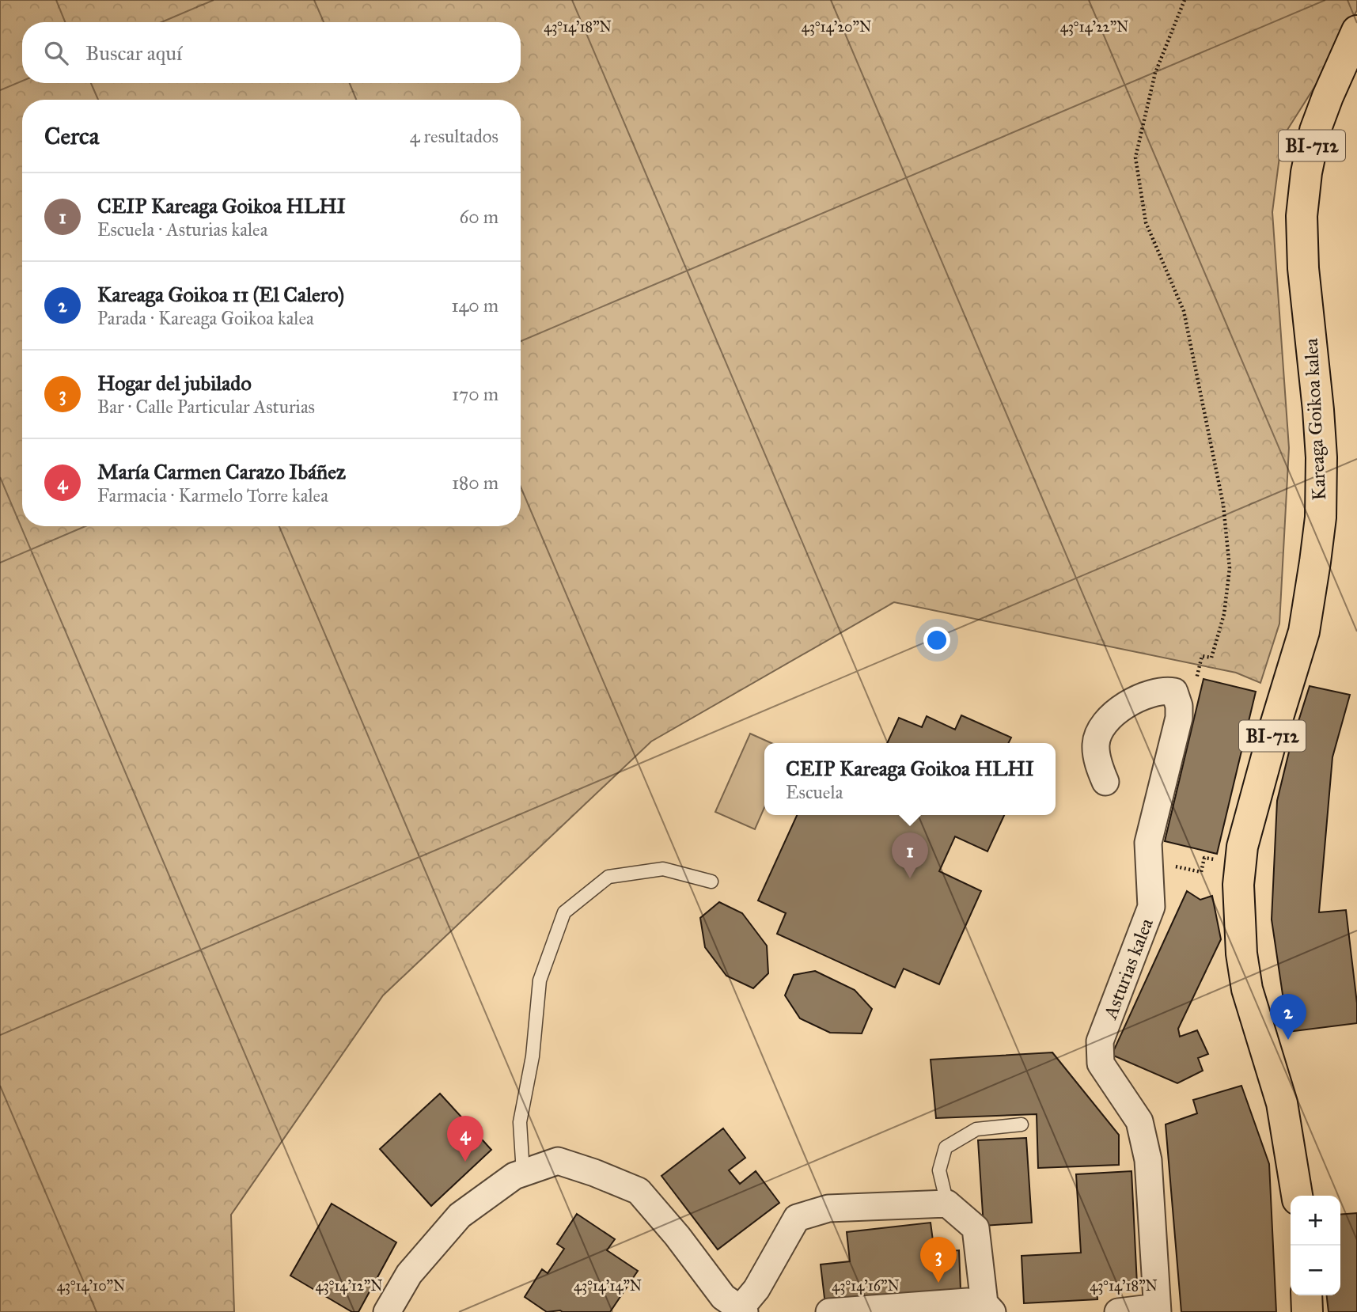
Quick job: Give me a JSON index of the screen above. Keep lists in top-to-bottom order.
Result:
{
  "streets": {
    "main road": ["BI-712", "Kareaga Goikoa kalea"],
    "street": ["Asturias kalea"]
  },
  "page": {
    "search": "Buscar aquí",
    "heading": ["Cerca", "4 resultados"],
    "list": [
      {
        "mark": "1",
        "name": "CEIP Kareaga Goikoa HLHI",
        "note": "Escuela · Asturias kalea",
        "value": "60 m"
      },
      {
        "mark": "2",
        "name": "Kareaga Goikoa 11 (El Calero)",
        "note": "Parada · Kareaga Goikoa kalea",
        "value": "140 m"
      },
      {
        "mark": "3",
        "name": "Hogar del jubilado",
        "note": "Bar · Calle Particular Asturias",
        "value": "170 m"
      },
      {
        "mark": "4",
        "name": "María Carmen Carazo Ibáñez",
        "note": "Farmacia · Karmelo Torre kalea",
        "value": "180 m"
      }
    ],
    "popup": ["CEIP Kareaga Goikoa HLHI", "Escuela"],
    "pins": [
      "1",
      "2",
      "4",
      "3"
    ],
    "map_buttons": ["+", "−"]
  },
  "coordinates": [
    "43°14'18\"N",
    "43°14'20\"N",
    "43°14'22\"N",
    "43°14'10\"N",
    "43°14'12\"N",
    "43°14'14\"N",
    "43°14'16\"N"
  ]
}
